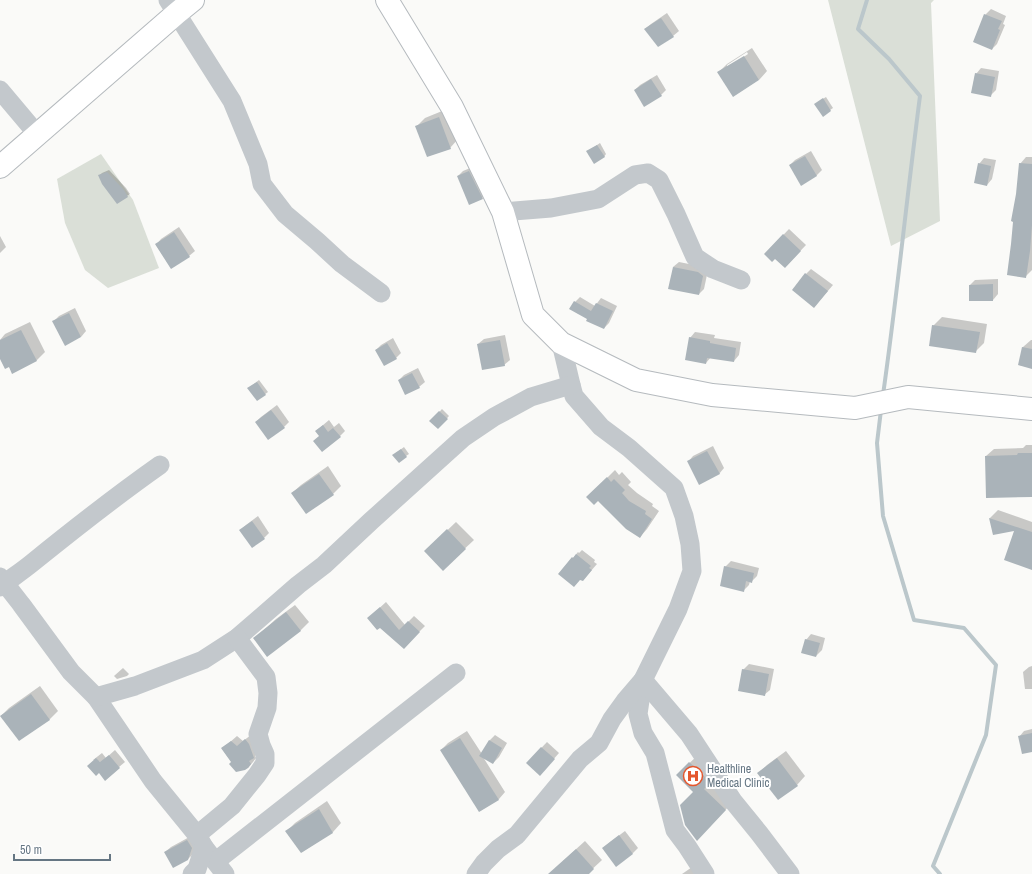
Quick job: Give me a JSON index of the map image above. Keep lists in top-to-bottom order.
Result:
{
  "places": {
    "hospital": ["Healthline Medical Clinic"]
  },
  "scale_bar": "50 m"
}
